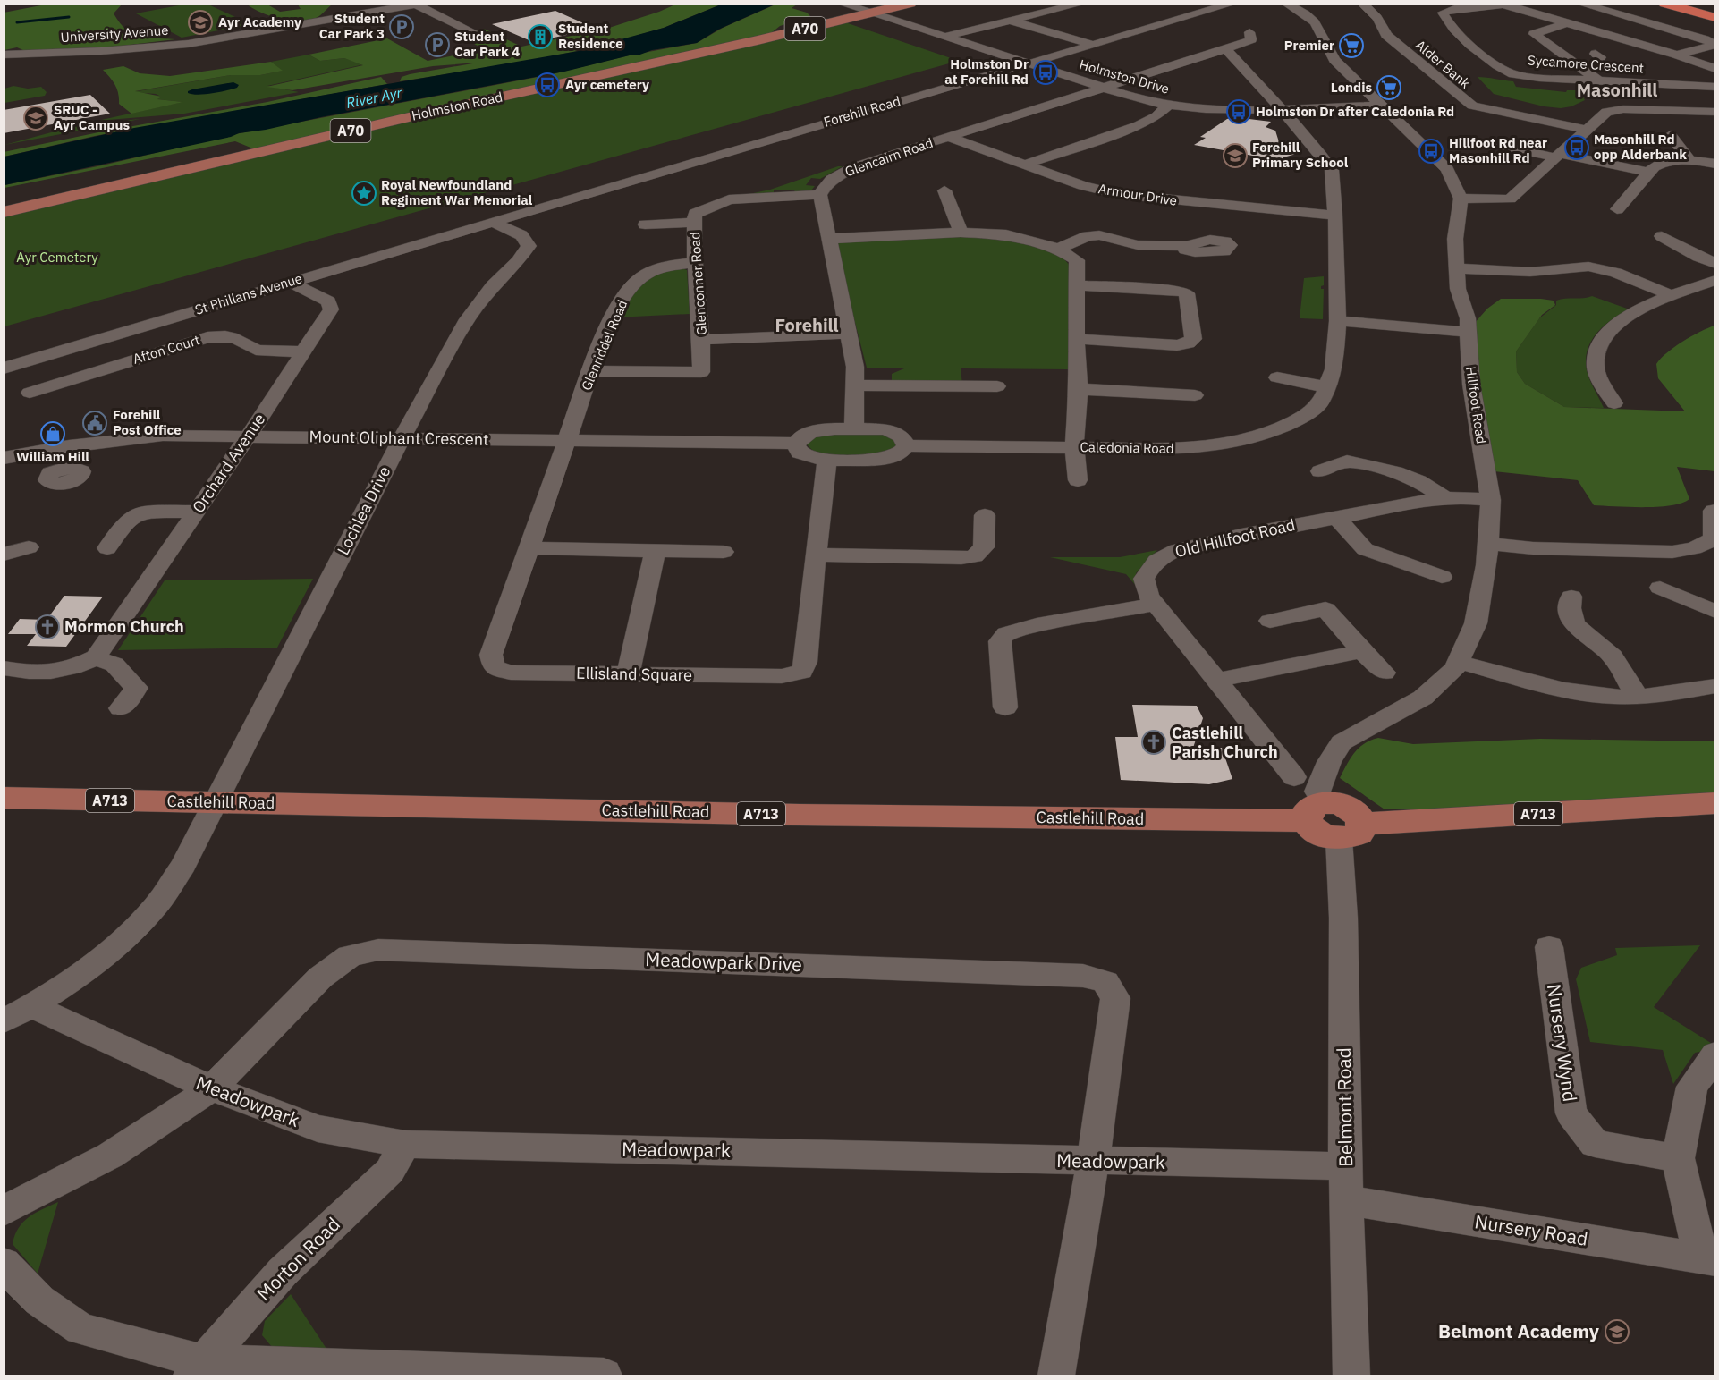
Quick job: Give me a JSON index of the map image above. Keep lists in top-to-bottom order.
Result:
{
  "streets": {
    "main road": [
      "A70",
      "Holmston Road",
      "A713",
      "Castlehill Road"
    ],
    "street": [
      "University Avenue",
      "Alder Bank",
      "Sycamore Crescent",
      "Holmston Drive",
      "Forehill Road",
      "Glencairn Road",
      "Armour Drive",
      "Glenconner Road",
      "St Phillans Avenue",
      "Glenriddel Road",
      "Afton Court",
      "Hillfoot Road",
      "Mount Oliphant Crescent",
      "Caledonia Road",
      "Orchard Avenue",
      "Lochlea Drive",
      "Old Hillfoot Road",
      "Ellisland Square",
      "Meadowpark Drive",
      "Nursery Wynd",
      "Meadowpark",
      "Belmont Road",
      "Nursery Road",
      "Morton Road"
    ]
  },
  "crossings": [
    ["Holmston Drive", "Holmston Road"],
    ["Holmston Drive", "Forehill Road"],
    ["Holmston Drive", "Glencairn Road"],
    ["Holmston Drive", "Caledonia Road"],
    ["Forehill Road", "St Phillans Avenue"],
    ["Forehill Road", "Lochlea Drive"],
    ["Glencairn Road", "Armour Drive"],
    ["Glencairn Road", "Glenconner Road"],
    ["Glencairn Road", "Caledonia Road"],
    ["Armour Drive", "Caledonia Road"],
    ["Glenconner Road", "Glenriddel Road"],
    ["St Phillans Avenue", "Orchard Avenue"],
    ["St Phillans Avenue", "Lochlea Drive"],
    ["Glenriddel Road", "Mount Oliphant Crescent"],
    ["Glenriddel Road", "Ellisland Square"],
    ["Afton Court", "Orchard Avenue"],
    ["Hillfoot Road", "Old Hillfoot Road"],
    ["Hillfoot Road", "A713"],
    ["Hillfoot Road", "Castlehill Road"],
    ["Mount Oliphant Crescent", "Orchard Avenue"],
    ["Mount Oliphant Crescent", "Lochlea Drive"],
    ["Mount Oliphant Crescent", "Ellisland Square"],
    ["Lochlea Drive", "Castlehill Road"],
    ["Lochlea Drive", "Meadowpark"],
    ["A713", "Castlehill Road"],
    ["A713", "Belmont Road"],
    ["Meadowpark Drive", "Meadowpark"],
    ["Meadowpark", "Belmont Road"],
    ["Meadowpark", "Morton Road"],
    ["Belmont Road", "Nursery Road"]
  ],
  "districts": ["Masonhill", "Forehill"],
  "water": ["River Ayr"],
  "parks": ["Ayr Cemetery"],
  "places": {
    "school or university": [
      "Ayr Academy",
      "SRUC - Ayr Campus",
      "Forehill Primary School",
      "Belmont Academy"
    ],
    "parking": ["Student Car Park 3", "Student Car Park 4"],
    "building": ["Student Residence"],
    "supermarket": ["Premier", "Londis"],
    "bus stop": [
      "Holmston Dr at Forehill Rd",
      "Ayr cemetery",
      "Holmston Dr after Caledonia Rd",
      "Masonhill Rd opp Alderbank",
      "Hillfoot Rd near Masonhill Rd"
    ],
    "place": ["Royal Newfoundland Regiment War Memorial"],
    "public building": ["Forehill Post Office"],
    "shop": ["William Hill"],
    "church": ["Mormon Church", "Castlehill Parish Church"]
  }
}
